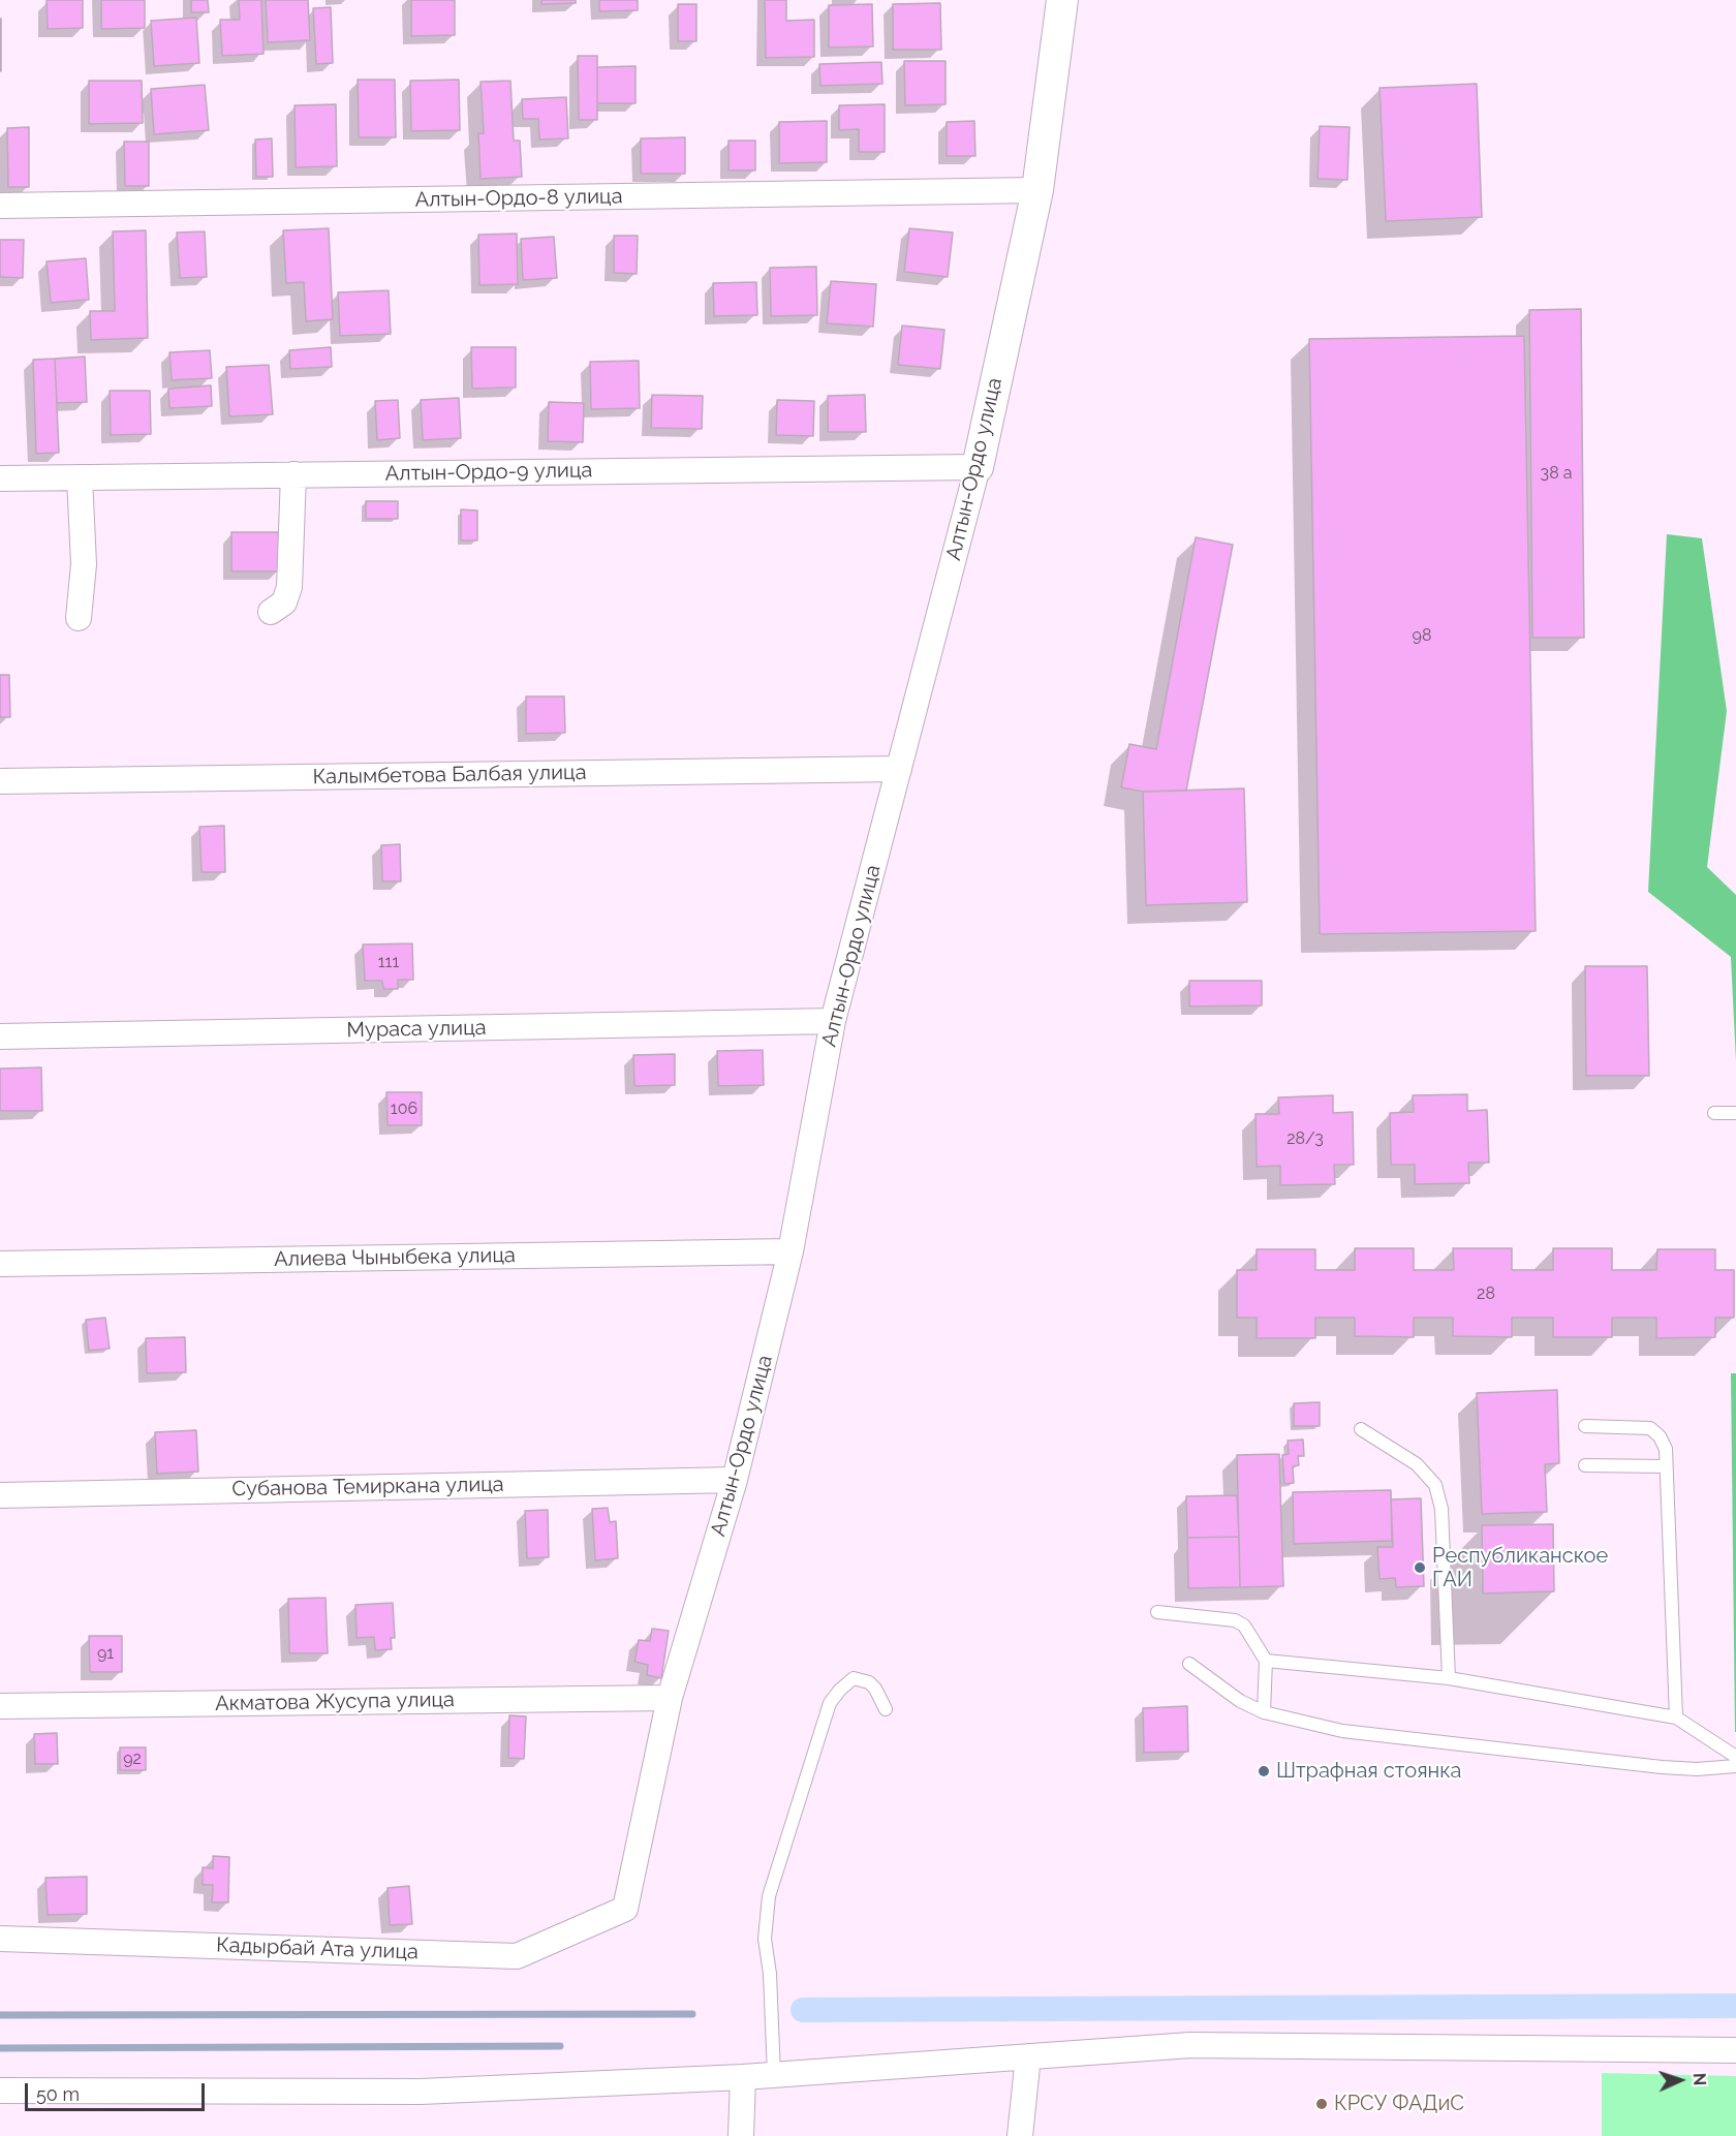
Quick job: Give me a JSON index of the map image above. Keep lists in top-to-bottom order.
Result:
{
  "streets": {
    "street": [
      "Алтын-Ордо-8 улица",
      "Алтын-Ордо улица",
      "Алтын-Ордо-9 улица",
      "Калымбетова Балбая улица",
      "Мураса улица",
      "Алиева Чыныбека улица",
      "Субанова Темиркана улица",
      "Акматова Жусупа улица",
      "Кадырбай Ата улица"
    ]
  },
  "crossings": [
    ["Алтын-Ордо-8 улица", "Алтын-Ордо улица"],
    ["Алтын-Ордо улица", "Алтын-Ордо-9 улица"],
    ["Алтын-Ордо улица", "Калымбетова Балбая улица"],
    ["Алтын-Ордо улица", "Мураса улица"],
    ["Алтын-Ордо улица", "Алиева Чыныбека улица"],
    ["Алтын-Ордо улица", "Субанова Темиркана улица"],
    ["Алтын-Ордо улица", "Акматова Жусупа улица"],
    ["Алтын-Ордо улица", "Кадырбай Ата улица"]
  ],
  "places": ["Республиканское ГАИ", "Штрафная стоянка", "КРСУ ФАДиС"],
  "house_numbers": [
    "38 а",
    "98",
    "111",
    "106",
    "28/3",
    "28",
    "91",
    "92"
  ],
  "scale_bar": "50 m",
  "north": "right"
}
